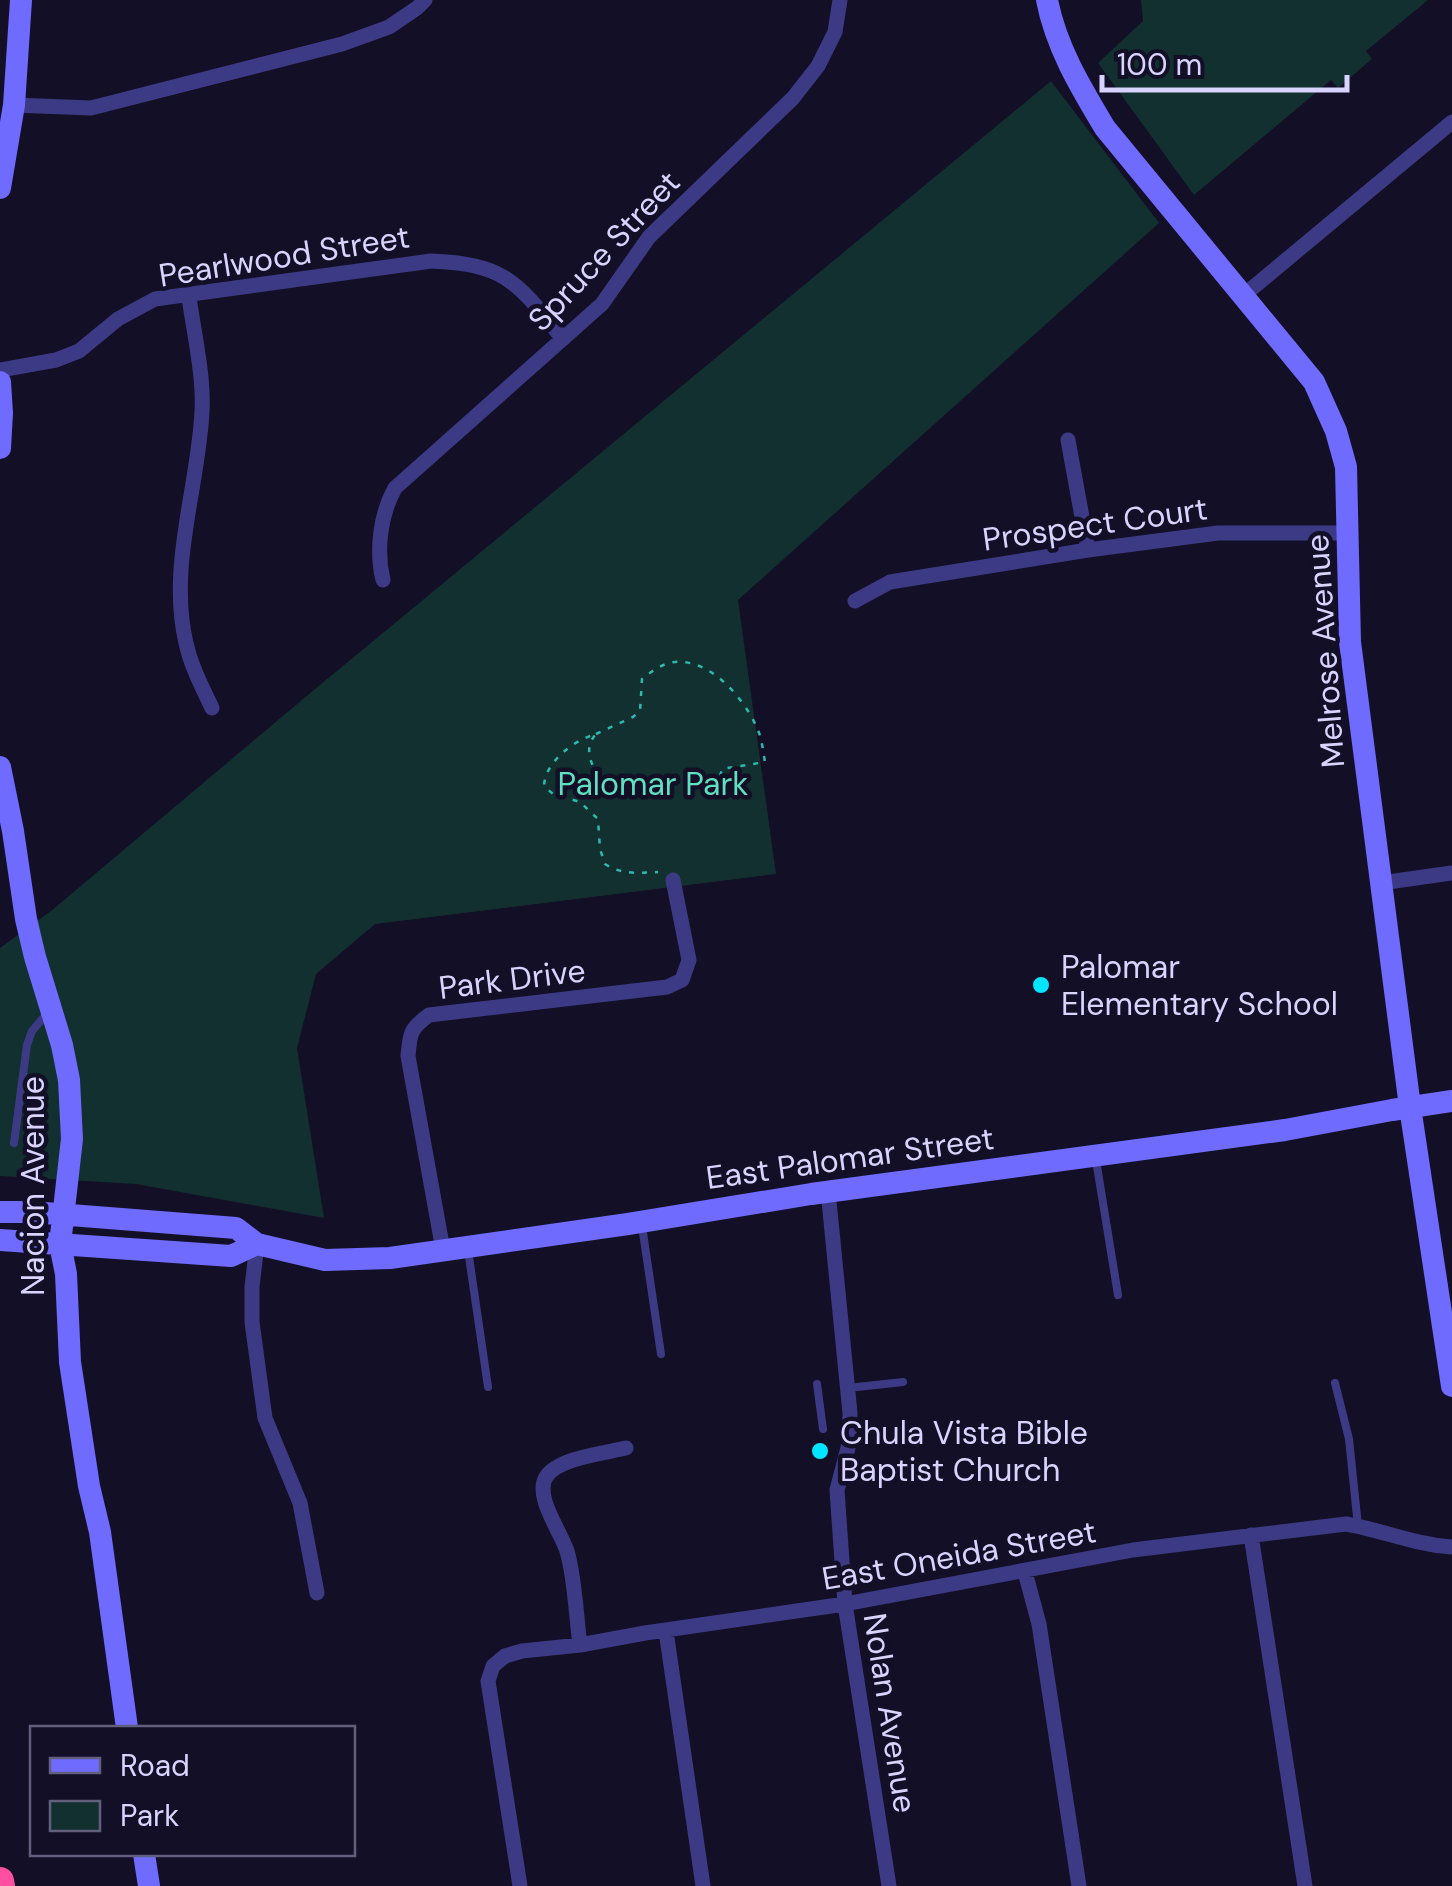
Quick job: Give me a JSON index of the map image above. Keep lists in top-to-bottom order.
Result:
{
  "streets": {
    "street": [
      "Spruce Street",
      "Pearlwood Street",
      "Prospect Court",
      "Melrose Avenue",
      "Park Drive",
      "East Palomar Street",
      "Nacion Avenue",
      "East Oneida Street",
      "Nolan Avenue"
    ]
  },
  "crossings": [
    ["Spruce Street", "Pearlwood Street"],
    ["Prospect Court", "Melrose Avenue"],
    ["Melrose Avenue", "East Palomar Street"],
    ["Park Drive", "East Palomar Street"],
    ["East Palomar Street", "Nacion Avenue"],
    ["East Palomar Street", "Nolan Avenue"],
    ["East Oneida Street", "Nolan Avenue"]
  ],
  "parks": ["Palomar Park"],
  "places": ["Palomar Elementary School", "Chula Vista Bible Baptist Church"],
  "legend": ["Road", "Park"],
  "scale_bar": "100 m"
}
